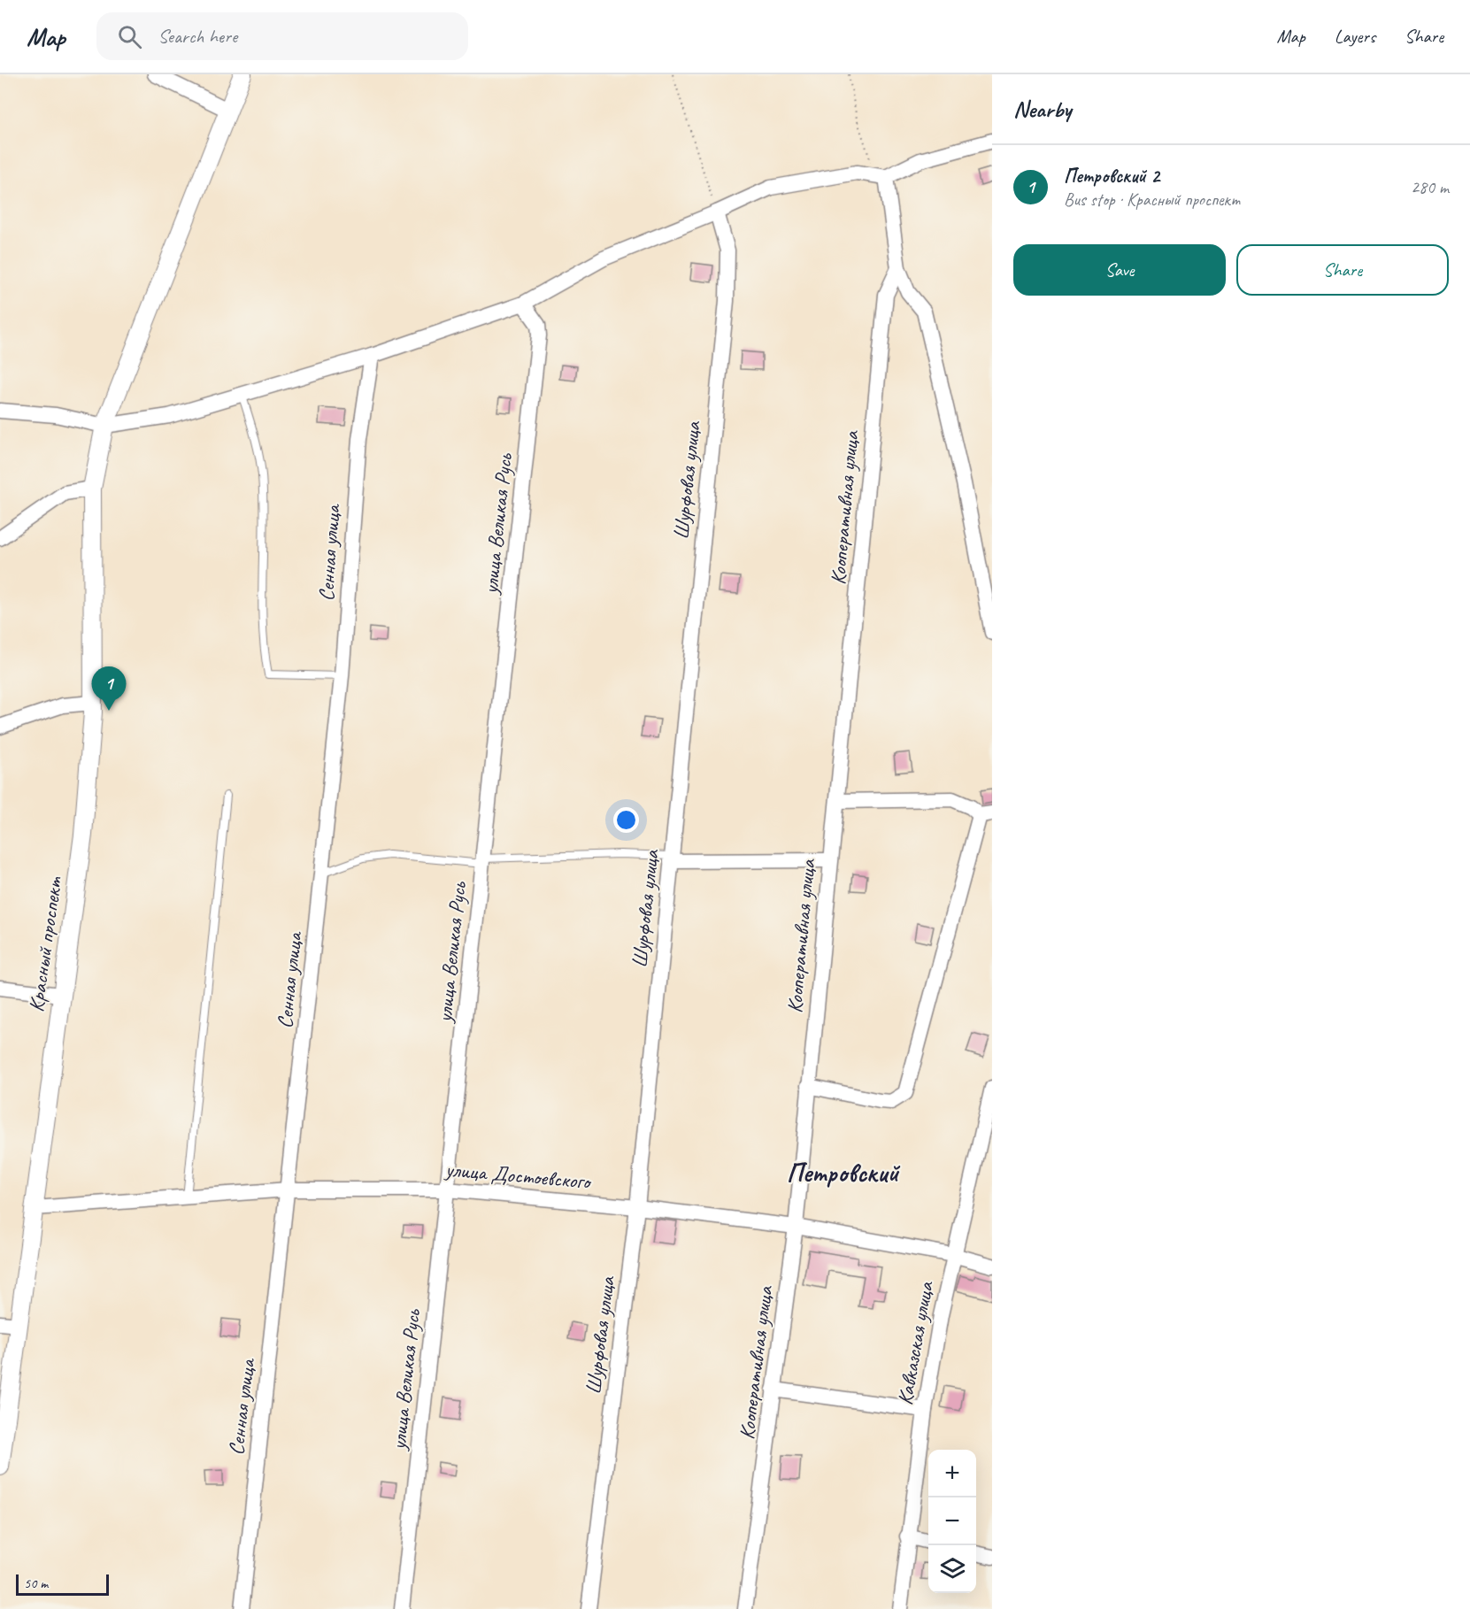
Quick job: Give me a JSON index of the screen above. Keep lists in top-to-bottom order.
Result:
{
  "streets": {
    "street": [
      "Шурфовая улица",
      "Кооперативная улица",
      "улица Великая Русь",
      "Сенная улица",
      "Красный проспект",
      "улица Достоевского",
      "Кавказская улица"
    ]
  },
  "crossings": [
    ["Шурфовая улица", "улица Достоевского"],
    ["Кооперативная улица", "улица Достоевского"],
    ["улица Великая Русь", "улица Достоевского"],
    ["Сенная улица", "улица Достоевского"],
    ["Красный проспект", "улица Достоевского"],
    ["улица Достоевского", "Кавказская улица"]
  ],
  "districts": ["Петровский"],
  "scale_bar": "50 m",
  "page": {
    "header": "Map",
    "search": "Search here",
    "nav": ["Map", "Layers", "Share"],
    "heading": "Nearby",
    "list": [
      {
        "mark": "1",
        "name": "Петровский 2",
        "note": "Bus stop · Красный проспект",
        "value": "280 m"
      }
    ],
    "buttons": ["Save", "Share"],
    "pins": "1",
    "map_buttons": ["+", "−"],
    "scale": "50 m"
  }
}
